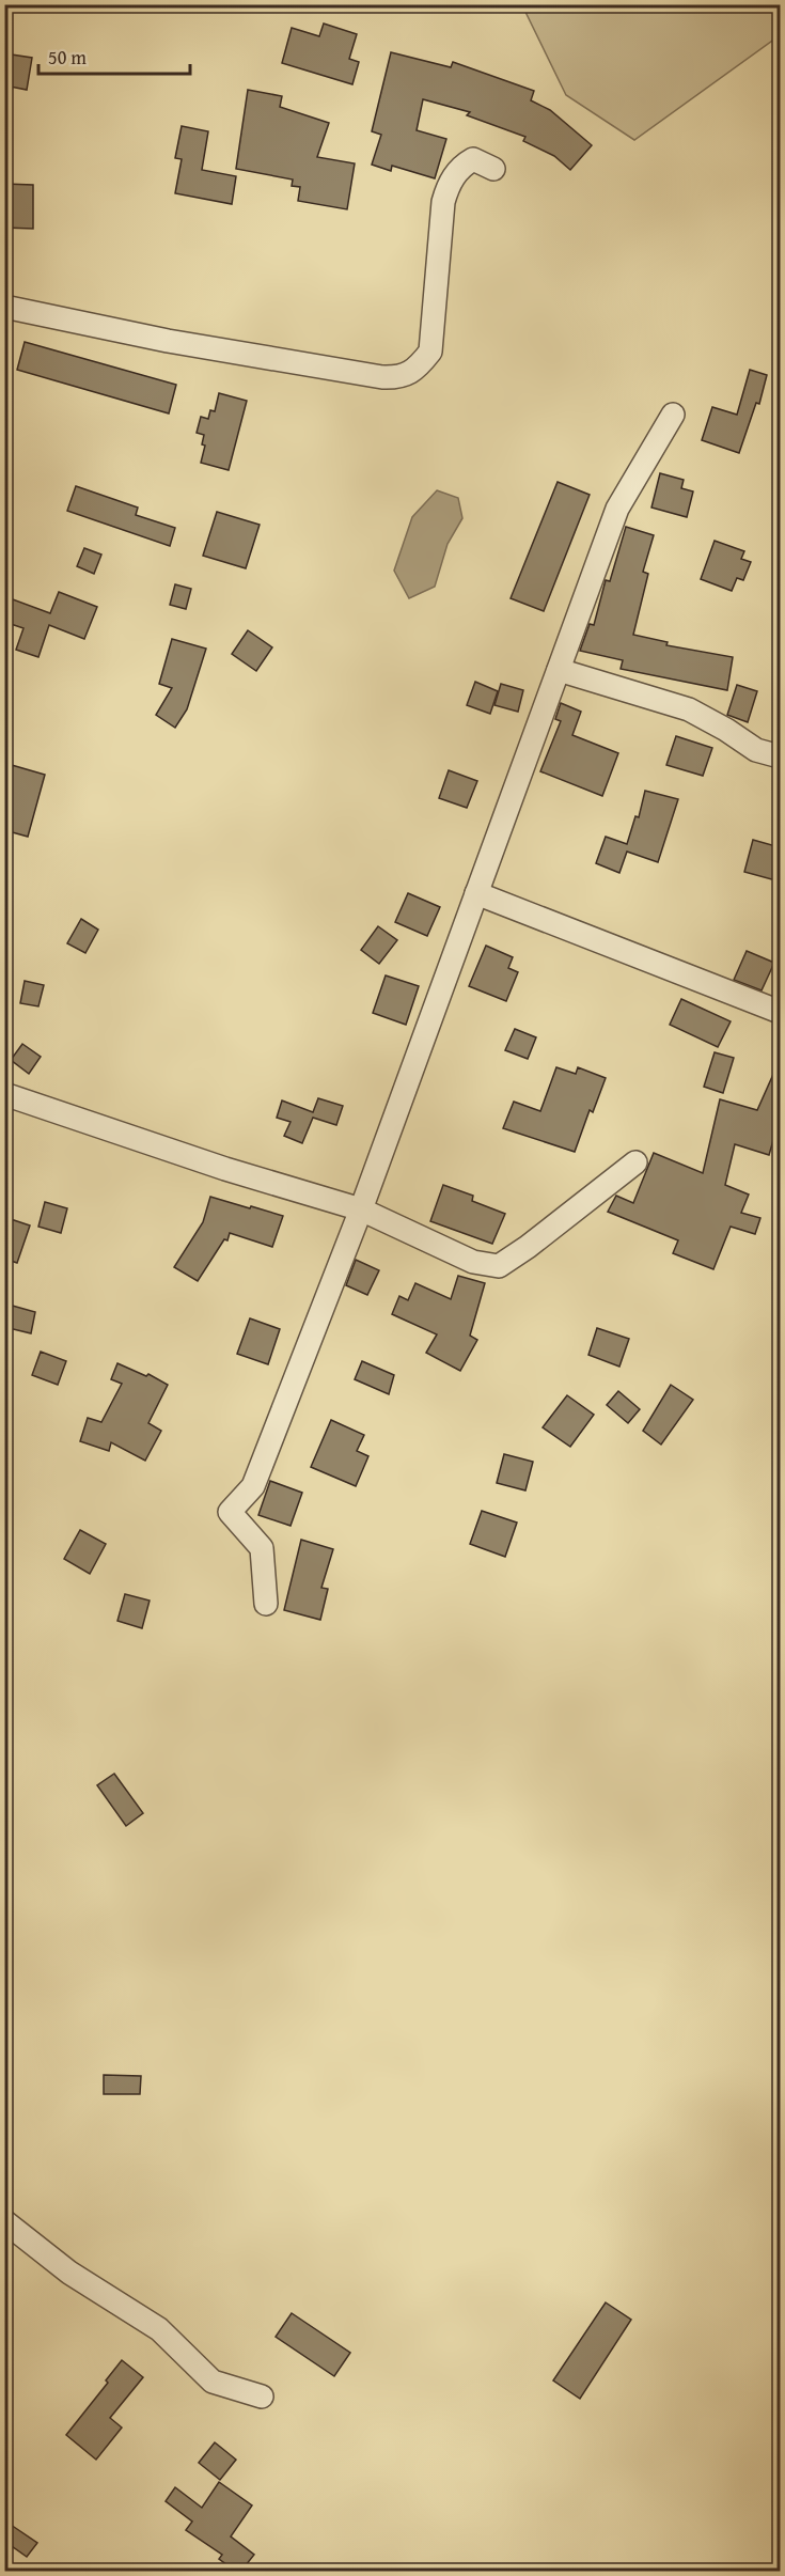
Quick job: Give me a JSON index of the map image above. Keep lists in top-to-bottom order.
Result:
{
  "scale_bar": "50 m"
}
